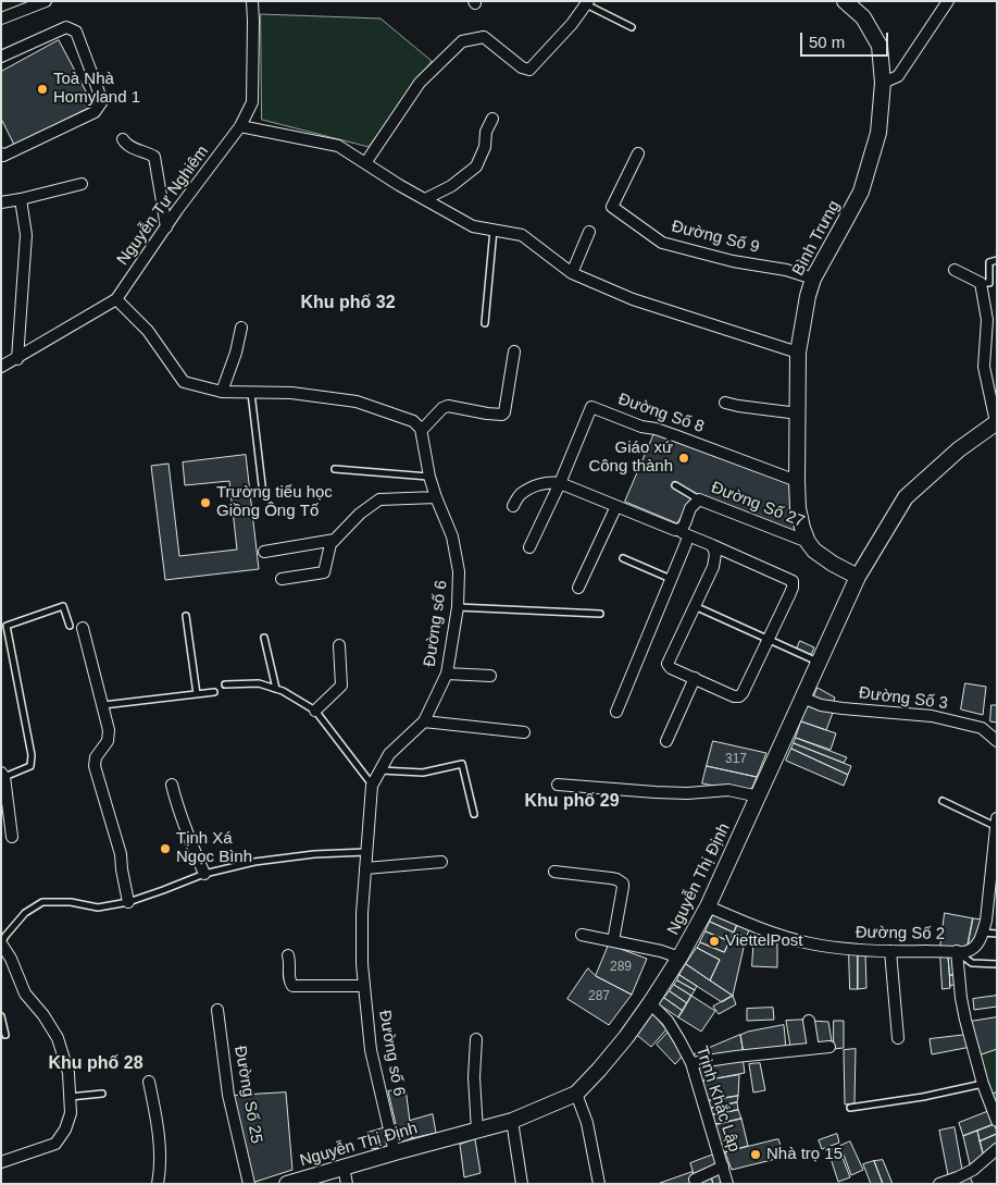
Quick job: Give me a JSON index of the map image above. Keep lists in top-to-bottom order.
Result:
{
  "streets": {
    "main road": ["Bình Trưng", "Nguyễn Thị Định"],
    "street": [
      "Nguyễn Tư Nghiêm",
      "Đường Số 9",
      "Đường Số 8",
      "Đường Số 27",
      "Đường số 6",
      "Đường Số 3",
      "Đường Số 2",
      "Đường Số 25",
      "Trịnh Khắc Lập"
    ]
  },
  "crossings": [
    ["Đường Số 9", "Bình Trưng"],
    ["Bình Trưng", "Đường Số 8"],
    ["Bình Trưng", "Đường Số 27"],
    ["Đường số 6", "Nguyễn Thị Định"],
    ["Đường Số 3", "Nguyễn Thị Định"],
    ["Nguyễn Thị Định", "Đường Số 2"],
    ["Nguyễn Thị Định", "Trịnh Khắc Lập"]
  ],
  "districts": ["Khu phố 32", "Khu phố 29", "Khu phố 28"],
  "places": [
    "Toà Nhà Homyland 1",
    "Giáo xứ Công thành",
    "Trường tiểu học Giồng Ông Tố",
    "Tịnh Xá Ngọc Bình",
    "ViettelPost",
    "Nhà trọ 15"
  ],
  "house_numbers": ["317", "289", "287"],
  "scale_bar": "50 m"
}
